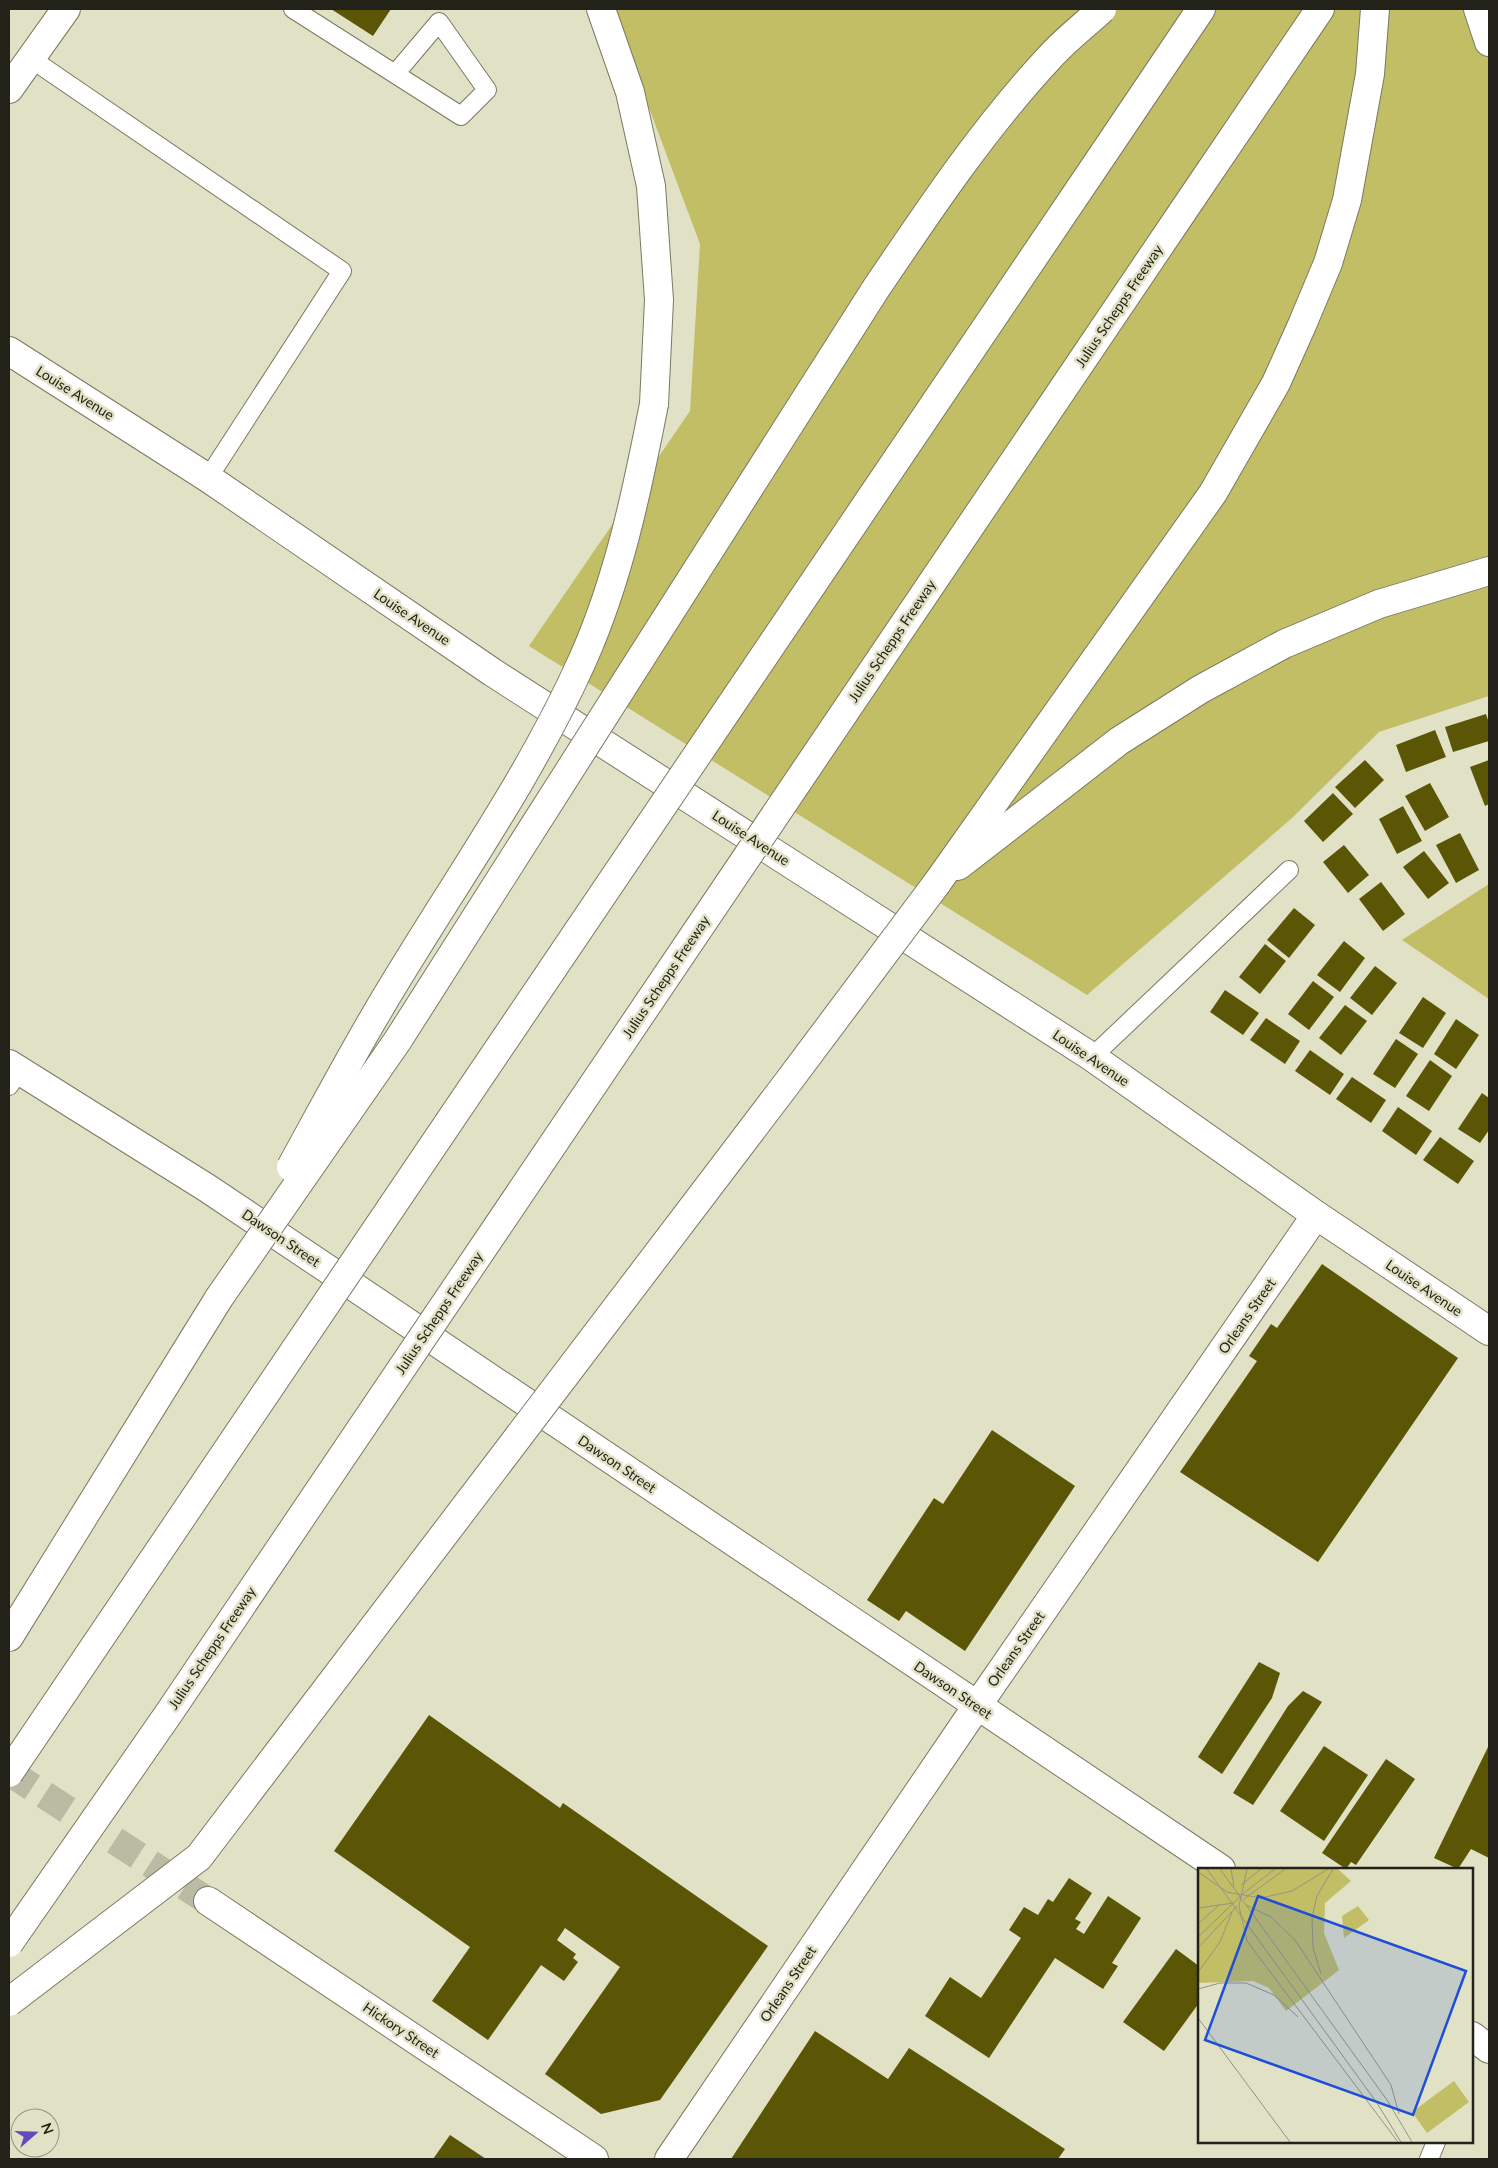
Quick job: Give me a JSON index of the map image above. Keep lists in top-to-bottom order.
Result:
{
  "streets": {
    "main road": [
      "Julius Schepps Freeway",
      "Louise Avenue",
      "Dawson Street",
      "Orleans Street",
      "Hickory Street"
    ]
  },
  "crossings": [
    ["Louise Avenue", "Orleans Street"],
    ["Dawson Street", "Orleans Street"]
  ],
  "north": "right"
}
